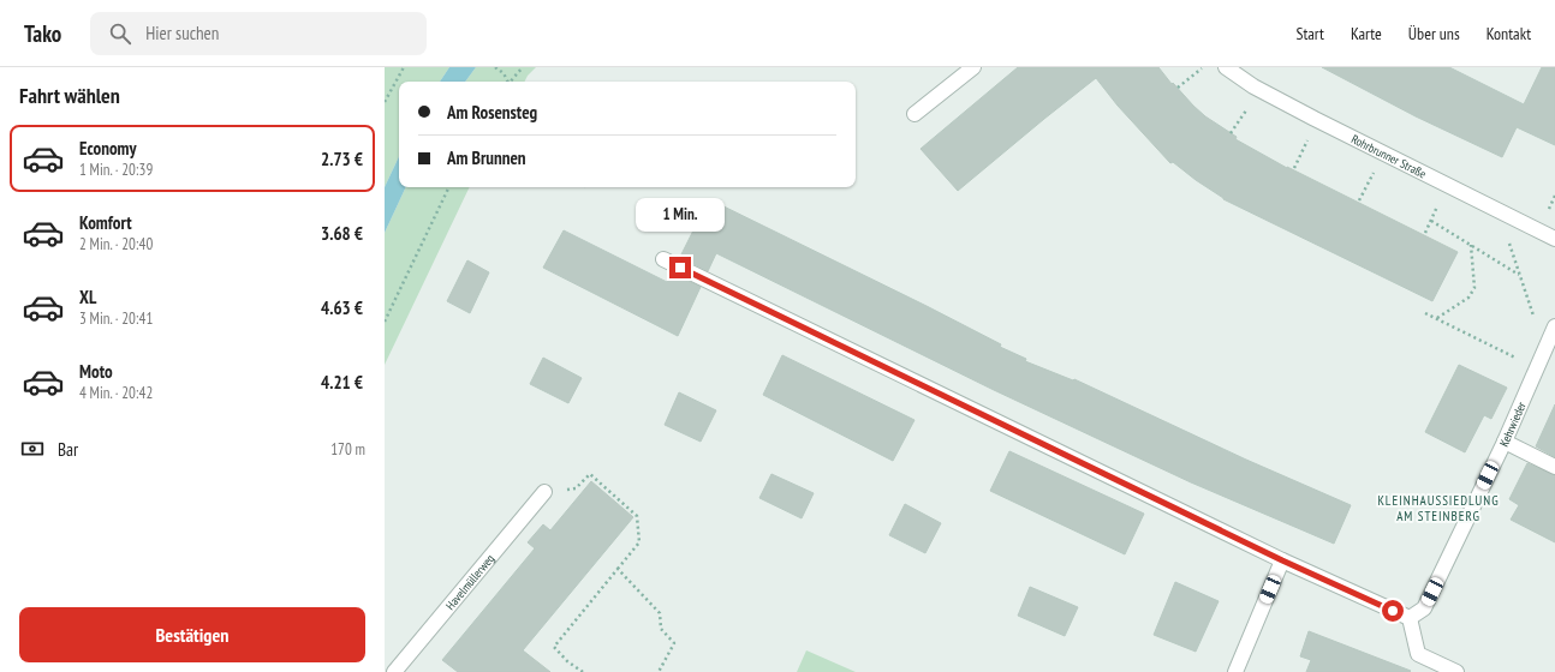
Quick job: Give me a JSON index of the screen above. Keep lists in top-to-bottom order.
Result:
{
  "streets": {
    "street": ["Rohrbrunner Straße", "Kehrwieder", "Havelmüllerweg"]
  },
  "districts": ["KLEINHAUSSIEDLUNG AM STEINBERG"],
  "page": {
    "header": "Tako",
    "search": "Hier suchen",
    "nav": [
      "Start",
      "Karte",
      "Über uns",
      "Kontakt"
    ],
    "heading": "Fahrt wählen",
    "banner": ["Am Rosensteg", "Am Brunnen"],
    "list": [
      {
        "name": "Economy",
        "note": "1 Min. · 20:39",
        "value": "2.73 €"
      },
      {
        "name": "Komfort",
        "note": "2 Min. · 20:40",
        "value": "3.68 €"
      },
      {
        "name": "XL",
        "note": "3 Min. · 20:41",
        "value": "4.63 €"
      },
      {
        "name": "Moto",
        "note": "4 Min. · 20:42",
        "value": "4.21 €"
      }
    ],
    "bubble": "1 Min.",
    "pay": ["Bar", "170 m"],
    "buttons": "Bestätigen"
  }
}
